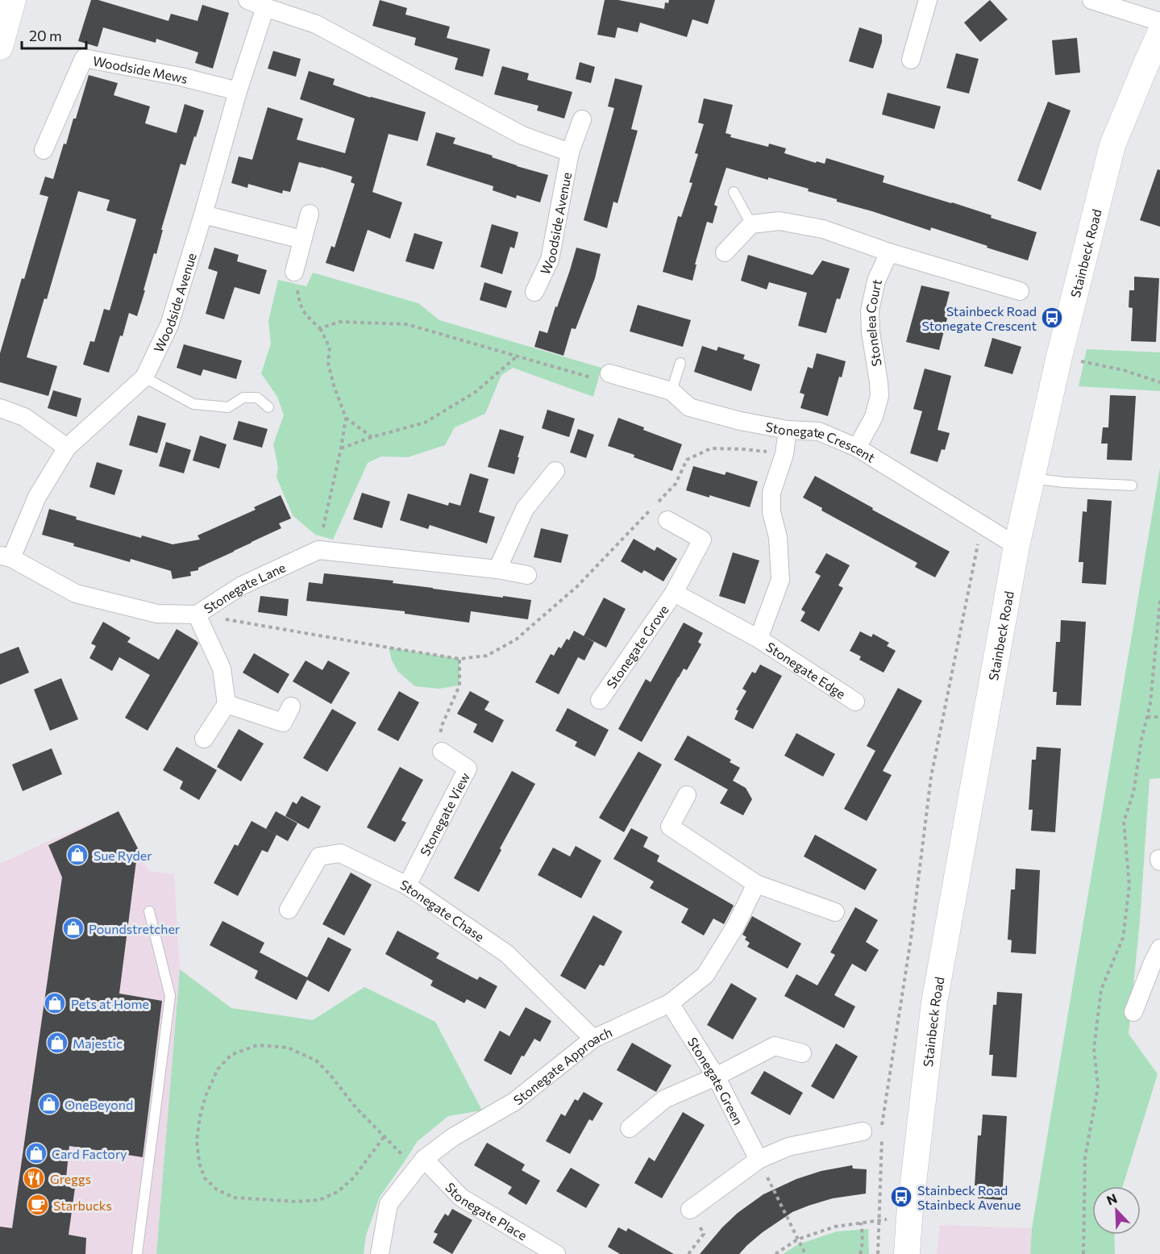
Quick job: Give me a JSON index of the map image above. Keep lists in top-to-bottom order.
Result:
{
  "streets": {
    "street": [
      "Woodside Mews",
      "Woodside Avenue",
      "Stainbeck Road",
      "Stonelea Court",
      "Stonegate Crescent",
      "Stonegate Lane",
      "Stonegate Grove",
      "Stonegate Edge",
      "Stonegate View",
      "Stonegate Chase",
      "Stonegate Approach",
      "Stonegate Green",
      "Stonegate Place"
    ]
  },
  "crossings": [
    ["Woodside Mews", "Woodside Avenue"],
    ["Woodside Avenue", "Stonegate Lane"],
    ["Stainbeck Road", "Stonegate Crescent"],
    ["Stonelea Court", "Stonegate Crescent"],
    ["Stonegate Grove", "Stonegate Edge"],
    ["Stonegate View", "Stonegate Chase"],
    ["Stonegate Chase", "Stonegate Approach"],
    ["Stonegate Approach", "Stonegate Green"],
    ["Stonegate Approach", "Stonegate Place"]
  ],
  "places": {
    "bus stop": ["Stainbeck Road Stonegate Crescent", "Stainbeck Road Stainbeck Avenue"],
    "shop": [
      "Sue Ryder",
      "Poundstretcher",
      "Pets at Home",
      "Majestic",
      "OneBeyond",
      "Card Factory"
    ],
    "restaurant": ["Greggs"],
    "cafe": ["Starbucks"]
  },
  "scale_bar": "20 m",
  "north": "top left"
}
